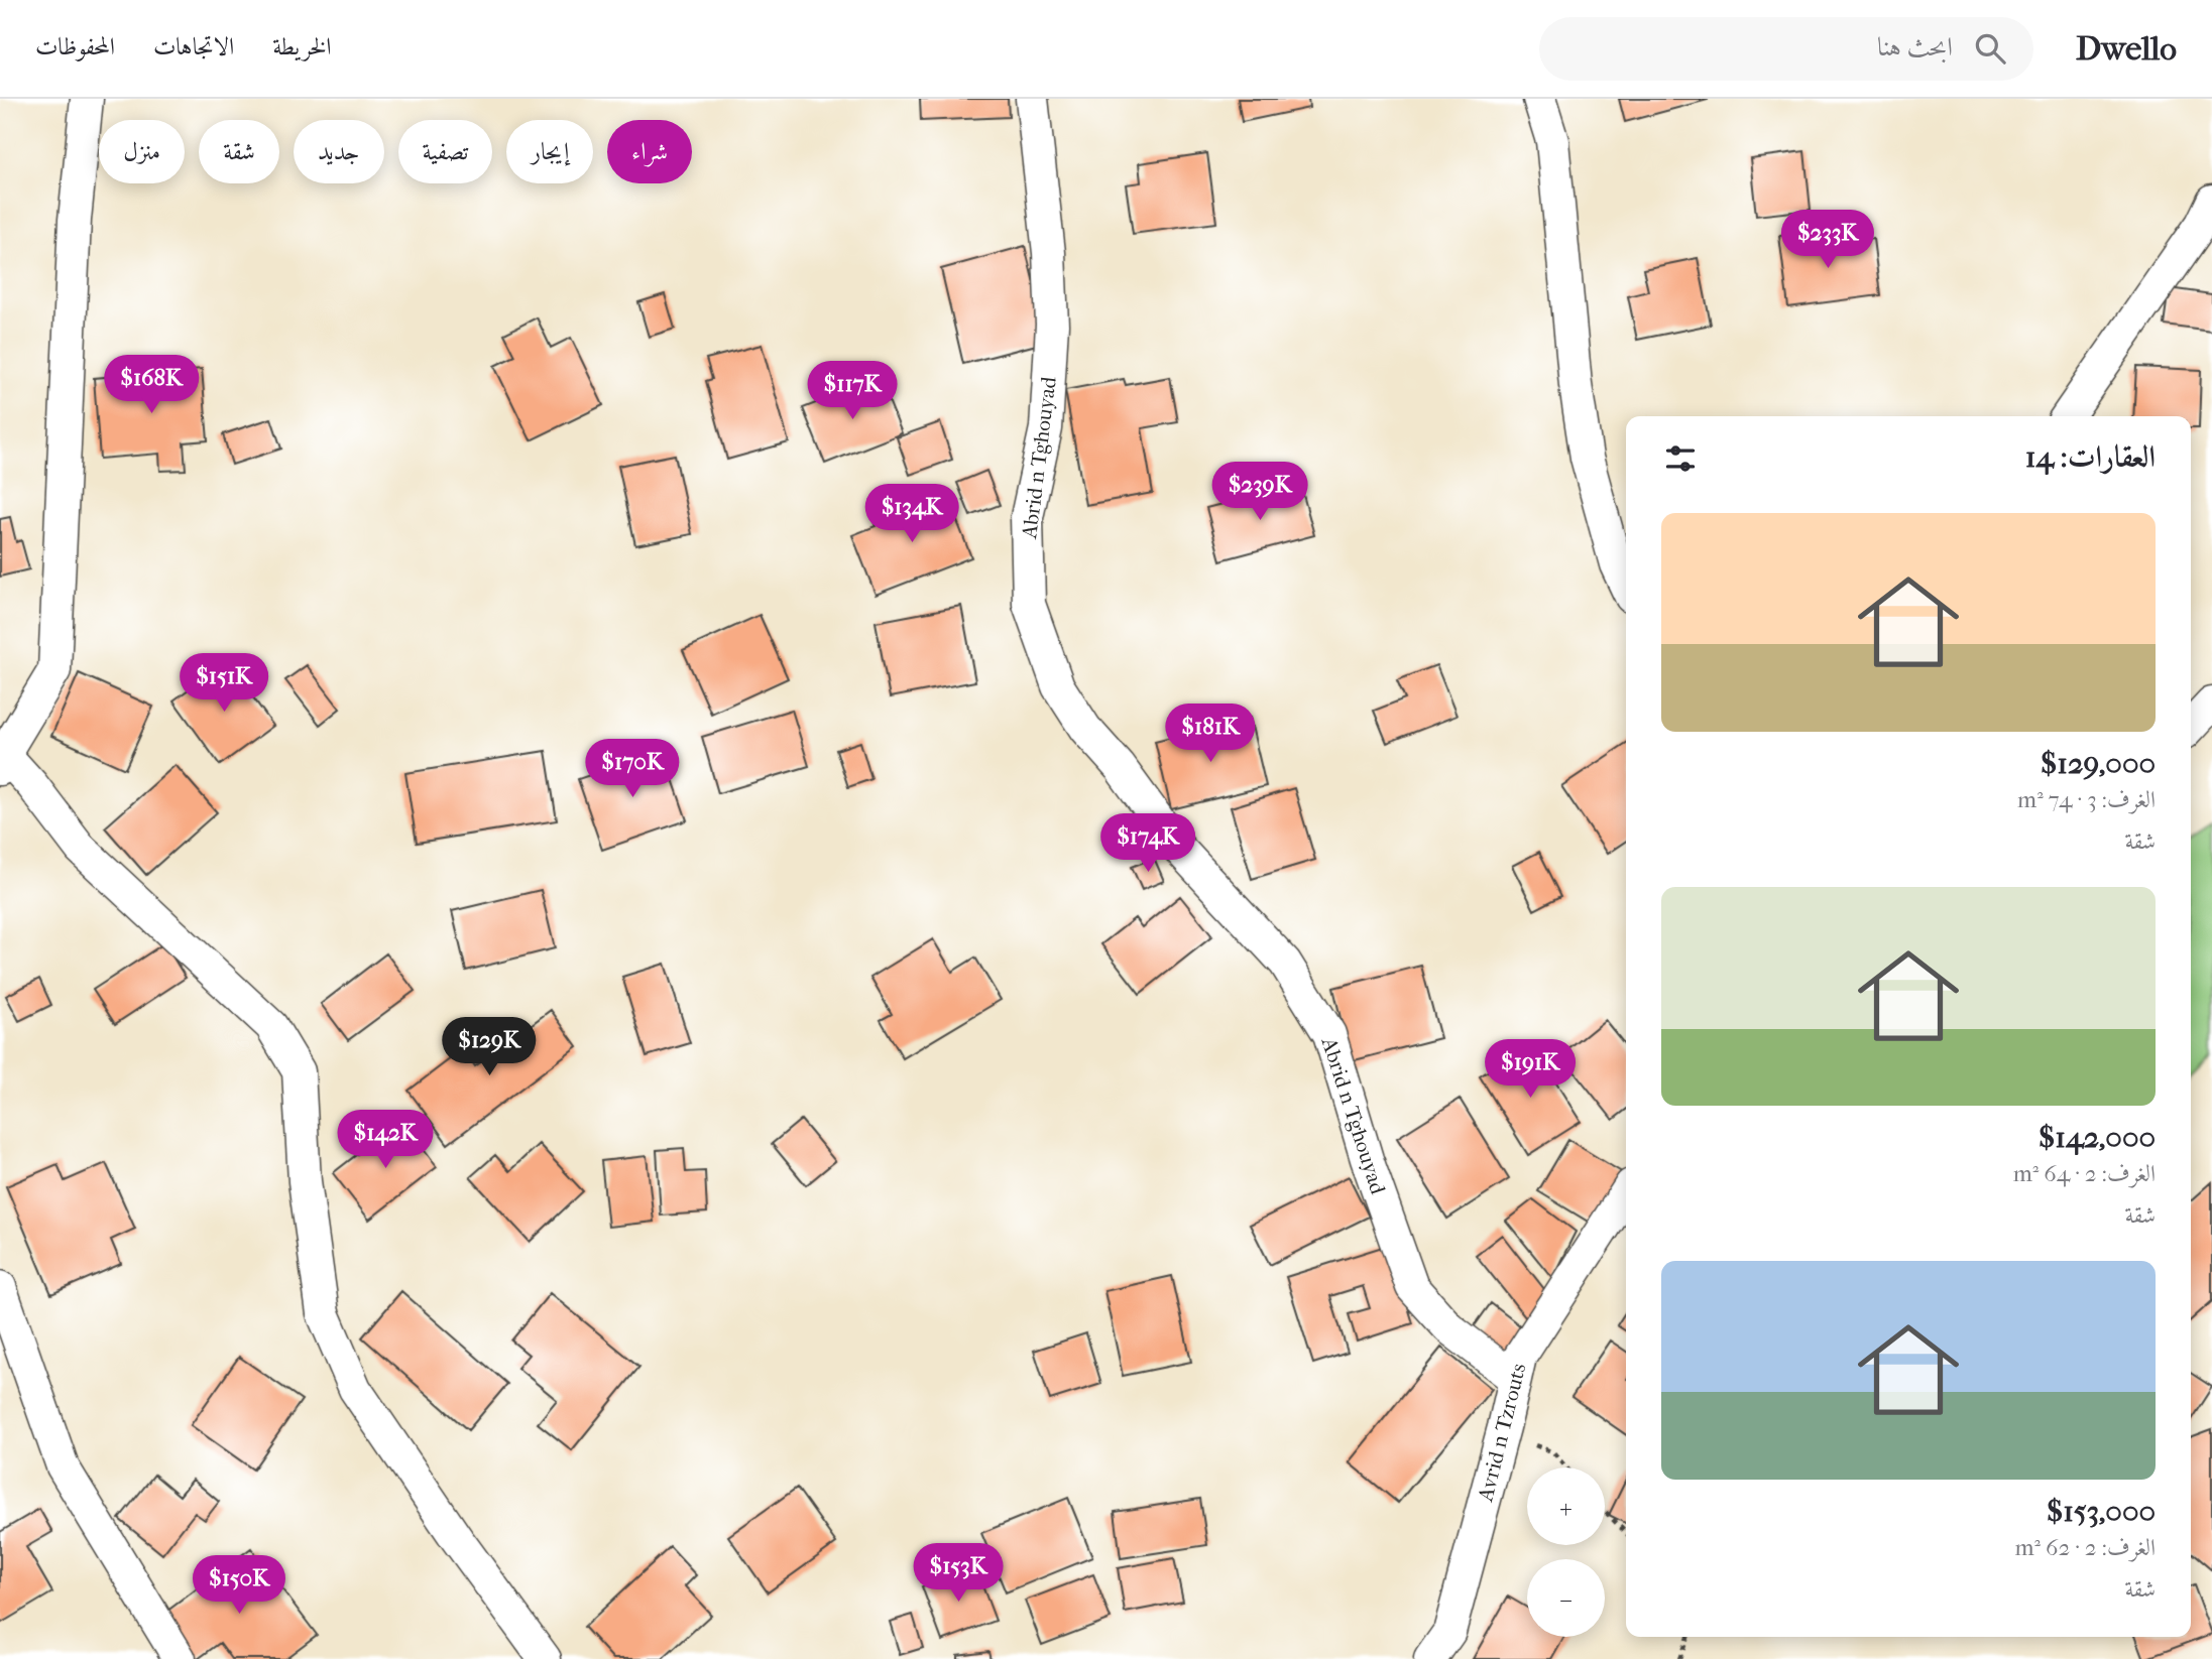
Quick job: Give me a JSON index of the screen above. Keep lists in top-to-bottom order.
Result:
{
  "streets": {
    "street": ["Abrid n Tghouyad", "Avrid n Tzrouts"]
  },
  "crossings": [
    ["Abrid n Tghouyad", "Avrid n Tzrouts"]
  ],
  "page": {
    "header": "Dwello",
    "search": "ابحث هنا",
    "nav": ["الخريطة", "الاتجاهات", "المحفوظات"],
    "chip": [
      "شراء",
      "إيجار",
      "تصفية",
      "جديد",
      "شقة",
      "منزل"
    ],
    "price": [
      "$233K",
      "$168K",
      "$117K",
      "$239K",
      "$134K",
      "$151K",
      "$181K",
      "$170K",
      "$174K",
      "$129K",
      "$191K",
      "$142K",
      "$153K",
      "$150K"
    ],
    "heading": "العقارات: 14",
    "list": [
      {
        "name": "$129,000",
        "note": "الغرف: 3 · 74 m² · شقة"
      },
      {
        "name": "$142,000",
        "note": "الغرف: 2 · 64 m² · شقة"
      },
      {
        "name": "$153,000",
        "note": "الغرف: 2 · 62 m² · شقة"
      }
    ],
    "map_buttons": ["+", "−"]
  }
}
